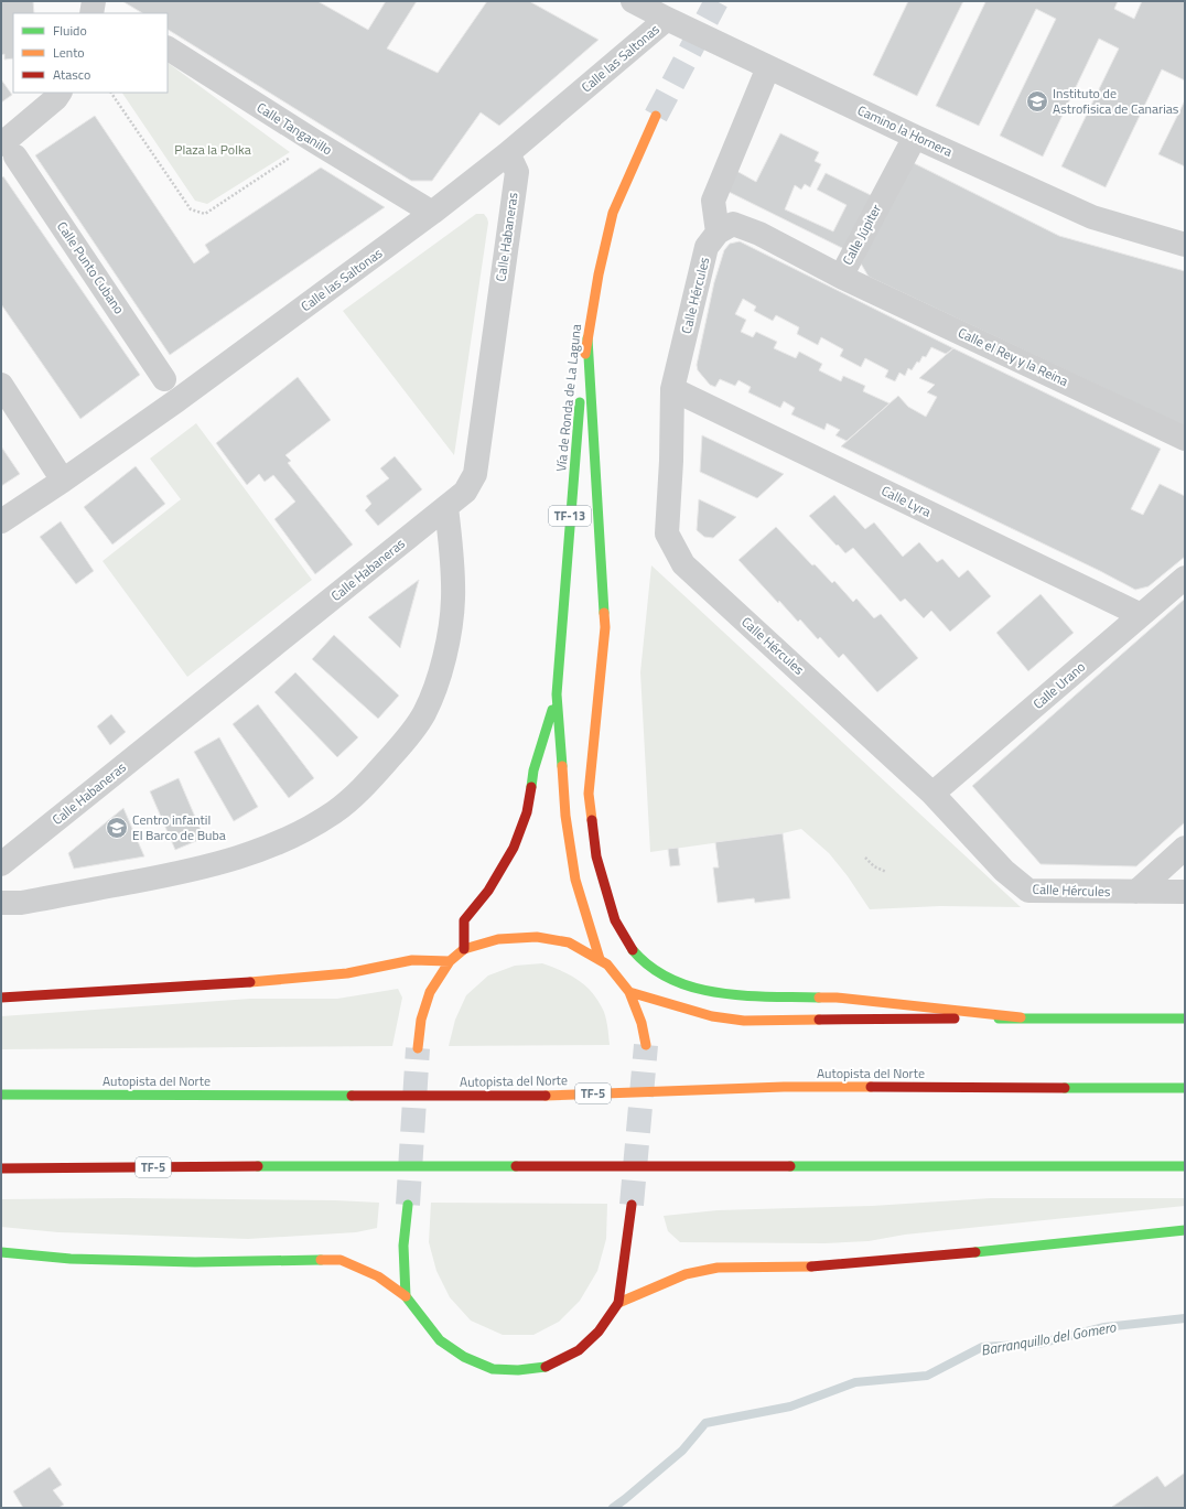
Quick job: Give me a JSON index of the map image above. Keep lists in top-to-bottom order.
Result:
{
  "streets": {
    "main road": [
      "Vía de Ronda de La Laguna",
      "TF-13",
      "Autopista del Norte",
      "TF-5"
    ],
    "street": [
      "Calle las Saltonas",
      "Calle Tanganillo",
      "Camino la Hornera",
      "Calle Júpiter",
      "Calle Habaneras",
      "Calle Punto Cubano",
      "Calle Hércules",
      "Calle el Rey y la Reina",
      "Calle Lyra",
      "Calle Urano"
    ]
  },
  "crossings": [
    ["Calle las Saltonas", "Camino la Hornera"],
    ["Calle las Saltonas", "Calle Habaneras"],
    ["Camino la Hornera", "Calle Júpiter"],
    ["Calle Júpiter", "Calle Hércules"],
    ["Calle Júpiter", "Calle el Rey y la Reina"],
    ["Calle Hércules", "Calle Lyra"],
    ["Calle Hércules", "Calle Urano"],
    ["Vía de Ronda de La Laguna", "TF-13"],
    ["Calle Lyra", "Calle Urano"]
  ],
  "water": ["Barranquillo del Gomero"],
  "parks": ["Plaza la Polka"],
  "places": {
    "school or university": ["Instituto de Astrofisica de Canarias", "Centro infantil El Barco de Buba"]
  },
  "legend": ["Fluido", "Lento", "Atasco"]
}
